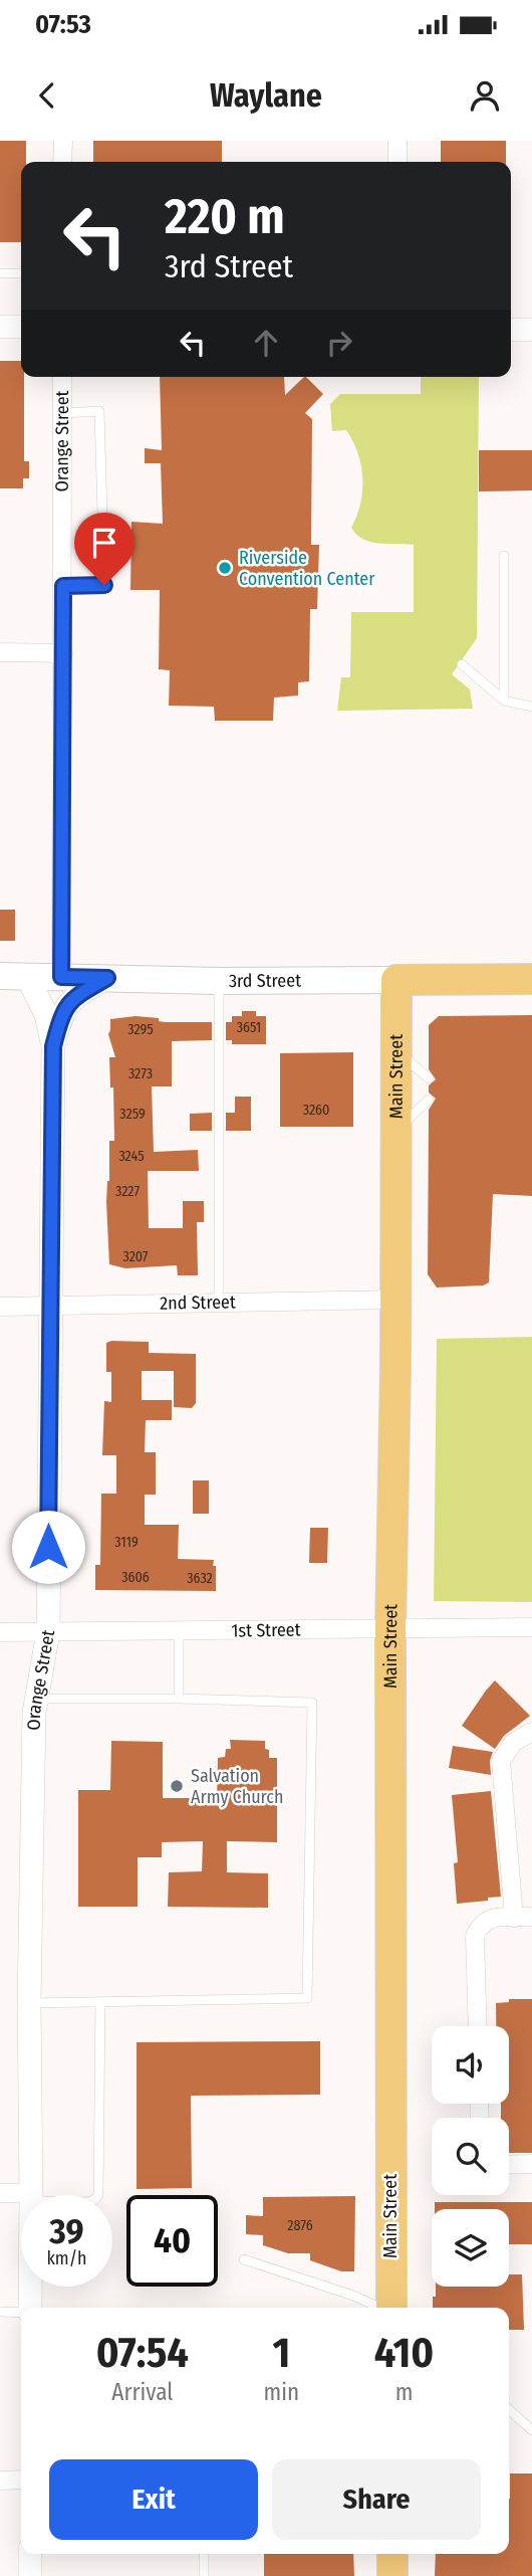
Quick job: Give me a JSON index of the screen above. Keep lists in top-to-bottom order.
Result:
{
  "streets": {
    "main road": ["3rd Street", "Main Street"],
    "street": ["Orange Street", "2nd Street", "1st Street"]
  },
  "crossings": [
    ["Orange Street", "3rd Street"],
    ["Orange Street", "2nd Street"],
    ["Orange Street", "1st Street"],
    ["3rd Street", "Main Street"],
    ["Main Street", "2nd Street"],
    ["Main Street", "1st Street"]
  ],
  "places": ["Riverside Convention Center", "Salvation Army Church"],
  "house_numbers": [
    "3651",
    "3295",
    "3273",
    "3260",
    "3259",
    "3245",
    "3227",
    "3207",
    "3119",
    "3606",
    "3632",
    "2876"
  ],
  "page": {
    "status": "07:53",
    "header": "Waylane",
    "turn": ["220 m", "3rd Street"],
    "speed": "39 km/h",
    "limit": "40",
    "eta": [
      "07:54",
      "Arrival",
      "1",
      "min",
      "410",
      "m"
    ],
    "buttons": ["Exit", "Share"]
  }
}
